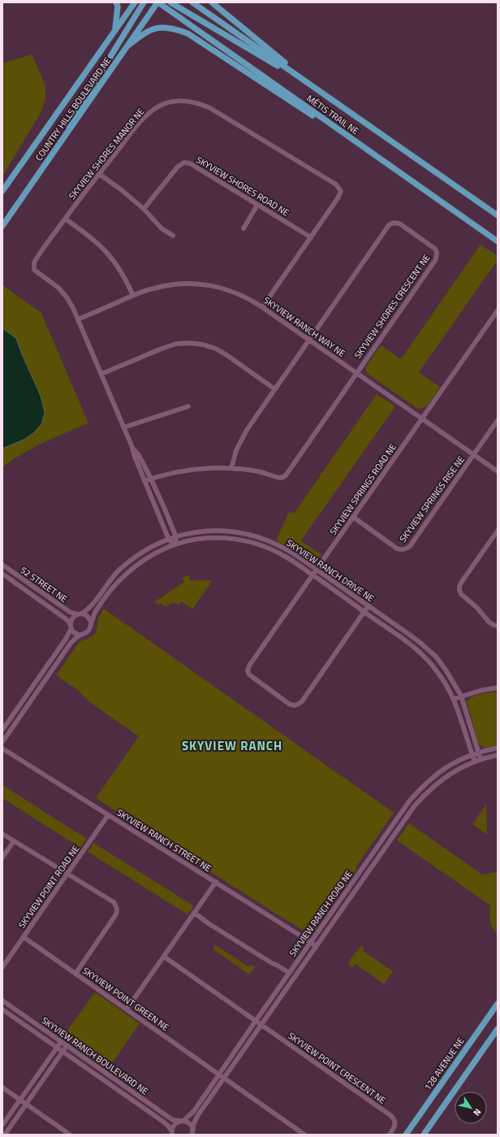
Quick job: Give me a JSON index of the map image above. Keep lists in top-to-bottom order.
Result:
{
  "streets": {
    "main road": ["COUNTRY HILLS BOULEVARD NE", "MÉTIS TRAIL NE", "128 AVENUE NE"],
    "street": [
      "SKYVIEW SHORES MANOR NE",
      "SKYVIEW SHORES ROAD NE",
      "SKYVIEW SHORES CRESCENT NE",
      "SKYVIEW RANCH WAY NE",
      "SKYVIEW SPRINGS ROAD NE",
      "SKYVIEW SPRINGS RISE NE",
      "SKYVIEW RANCH DRIVE NE",
      "52 STREET NE",
      "SKYVIEW RANCH STREET NE",
      "SKYVIEW POINT ROAD NE",
      "SKYVIEW RANCH ROAD NE",
      "SKYVIEW POINT GREEN NE",
      "SKYVIEW RANCH BOULEVARD NE",
      "SKYVIEW POINT CRESCENT NE"
    ]
  },
  "crossings": [
    ["COUNTRY HILLS BOULEVARD NE", "MÉTIS TRAIL NE"],
    ["SKYVIEW SHORES MANOR NE", "SKYVIEW SHORES ROAD NE"],
    ["SKYVIEW SHORES MANOR NE", "SKYVIEW RANCH WAY NE"],
    ["SKYVIEW SHORES MANOR NE", "SKYVIEW RANCH DRIVE NE"],
    ["SKYVIEW SHORES CRESCENT NE", "SKYVIEW RANCH WAY NE"],
    ["SKYVIEW RANCH WAY NE", "SKYVIEW SPRINGS ROAD NE"],
    ["SKYVIEW RANCH WAY NE", "SKYVIEW SPRINGS RISE NE"],
    ["SKYVIEW SPRINGS ROAD NE", "SKYVIEW SPRINGS RISE NE"],
    ["SKYVIEW SPRINGS ROAD NE", "SKYVIEW RANCH DRIVE NE"],
    ["SKYVIEW RANCH DRIVE NE", "52 STREET NE"],
    ["SKYVIEW RANCH DRIVE NE", "SKYVIEW RANCH ROAD NE"],
    ["SKYVIEW RANCH STREET NE", "SKYVIEW POINT ROAD NE"],
    ["SKYVIEW RANCH STREET NE", "SKYVIEW RANCH ROAD NE"],
    ["SKYVIEW POINT ROAD NE", "SKYVIEW POINT GREEN NE"],
    ["SKYVIEW RANCH ROAD NE", "SKYVIEW POINT GREEN NE"],
    ["SKYVIEW RANCH ROAD NE", "SKYVIEW RANCH BOULEVARD NE"],
    ["SKYVIEW RANCH ROAD NE", "SKYVIEW POINT CRESCENT NE"]
  ],
  "districts": ["SKYVIEW RANCH"],
  "north": "bottom right"
}
